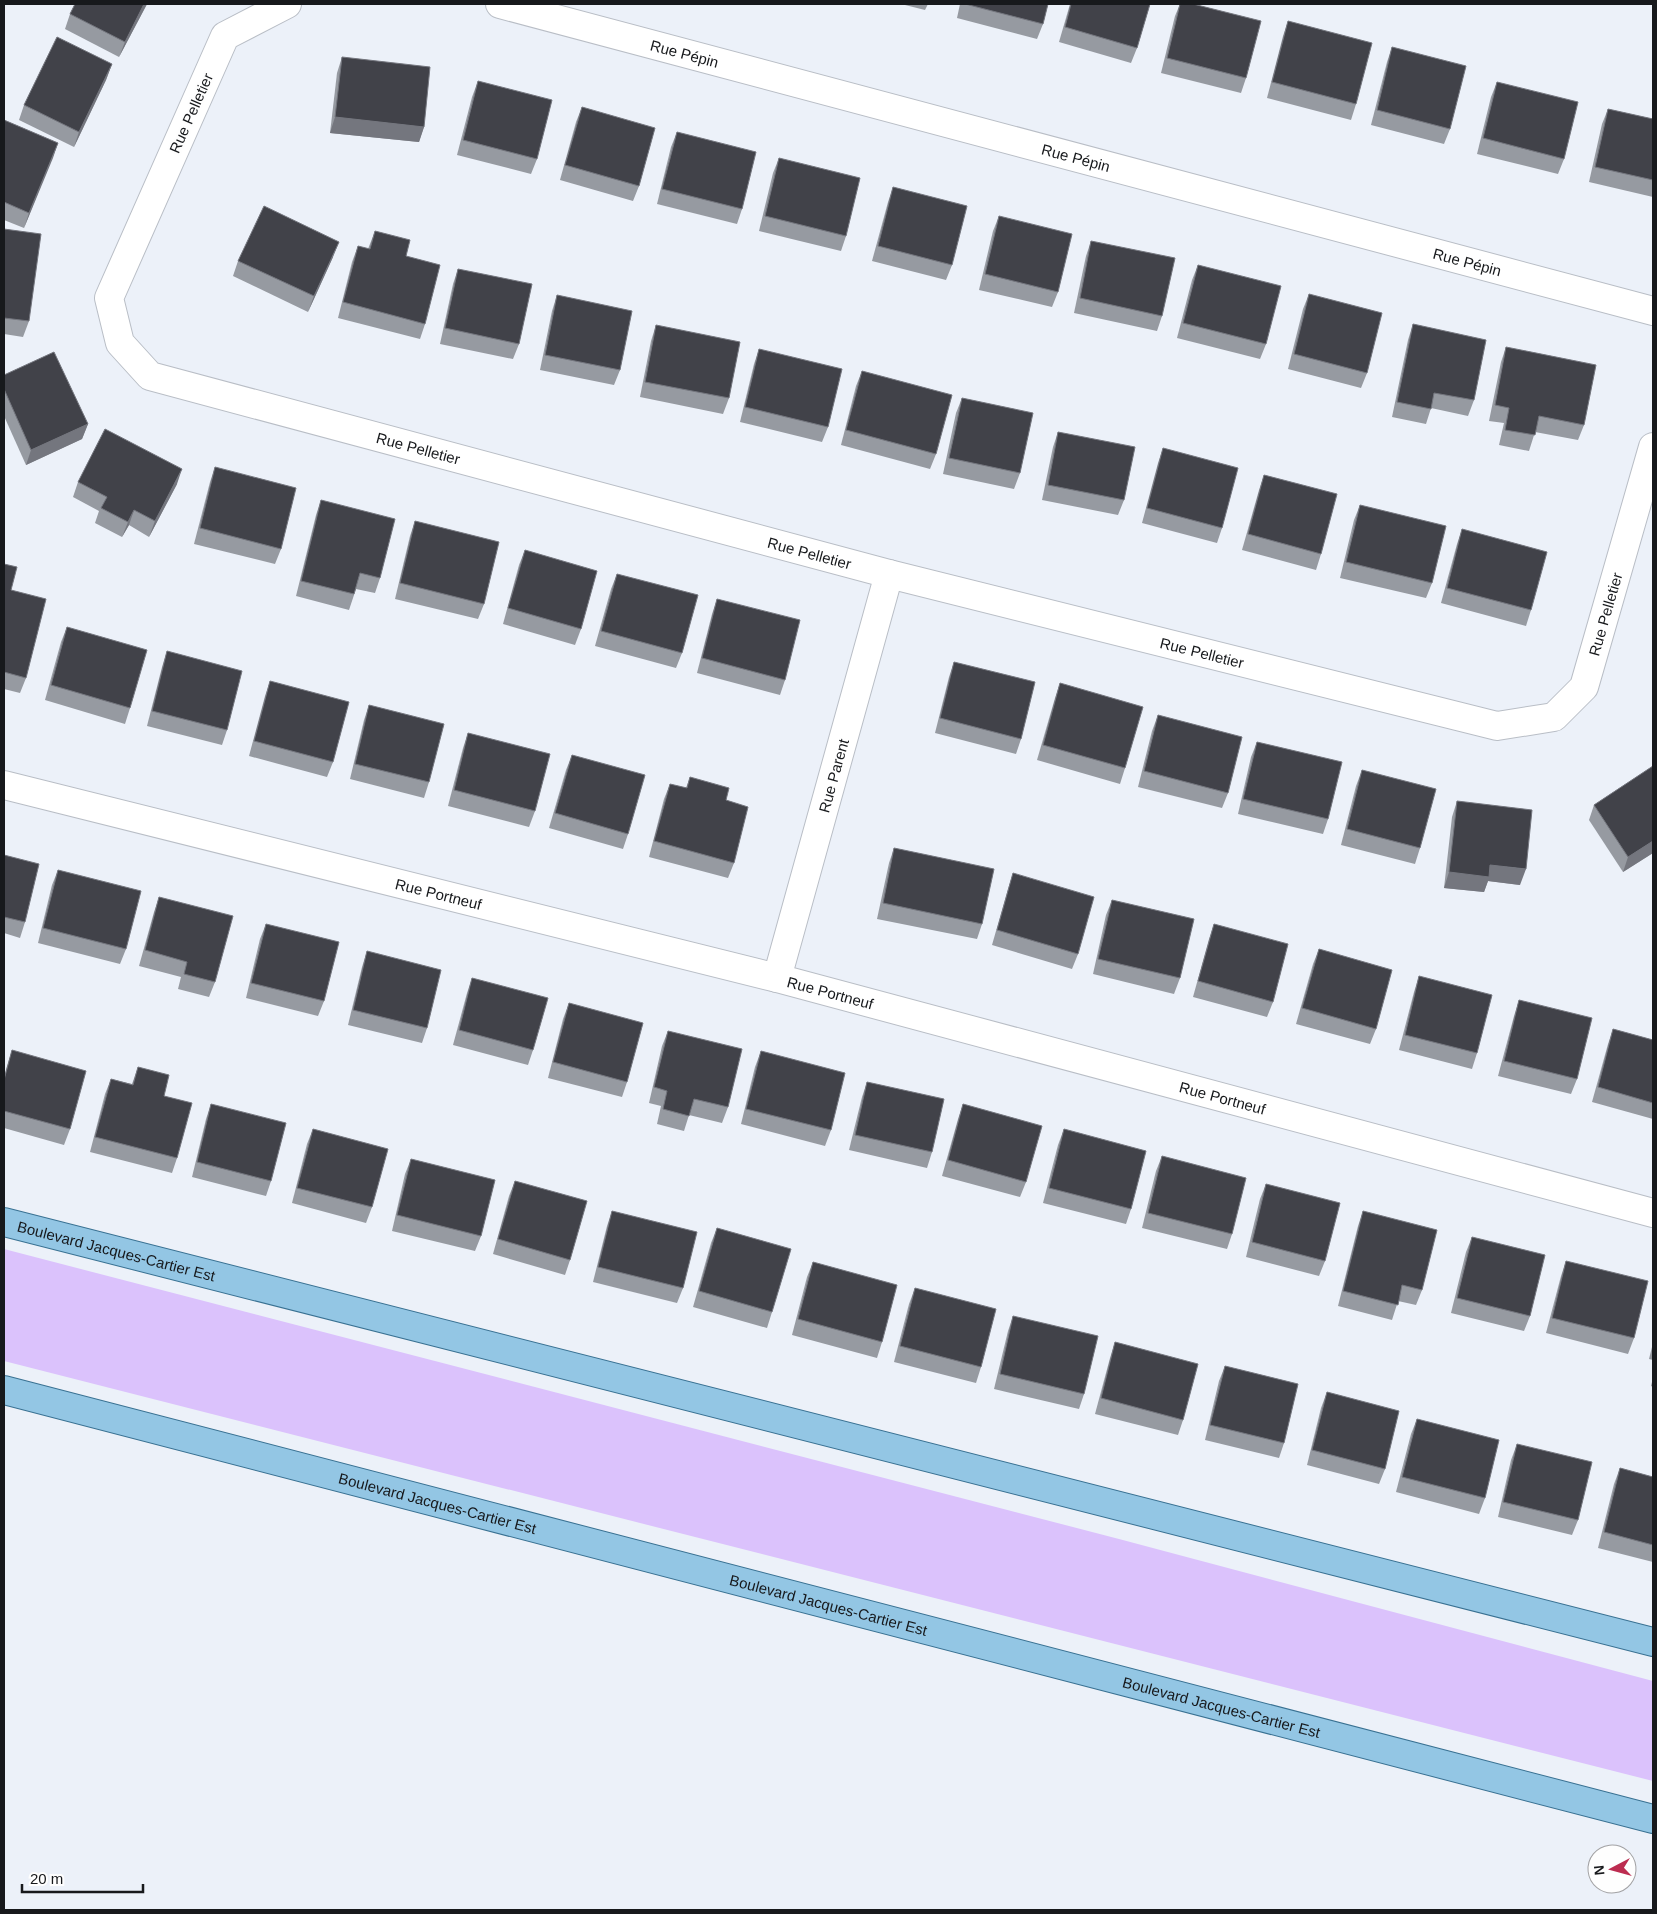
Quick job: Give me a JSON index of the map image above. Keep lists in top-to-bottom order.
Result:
{
  "streets": {
    "main road": ["Boulevard Jacques-Cartier Est"],
    "street": [
      "Rue Pépin",
      "Rue Pelletier",
      "Rue Parent",
      "Rue Portneuf"
    ]
  },
  "crossings": [
    ["Rue Pelletier", "Rue Parent"],
    ["Rue Parent", "Rue Portneuf"]
  ],
  "scale_bar": "20 m",
  "north": "left"
}
